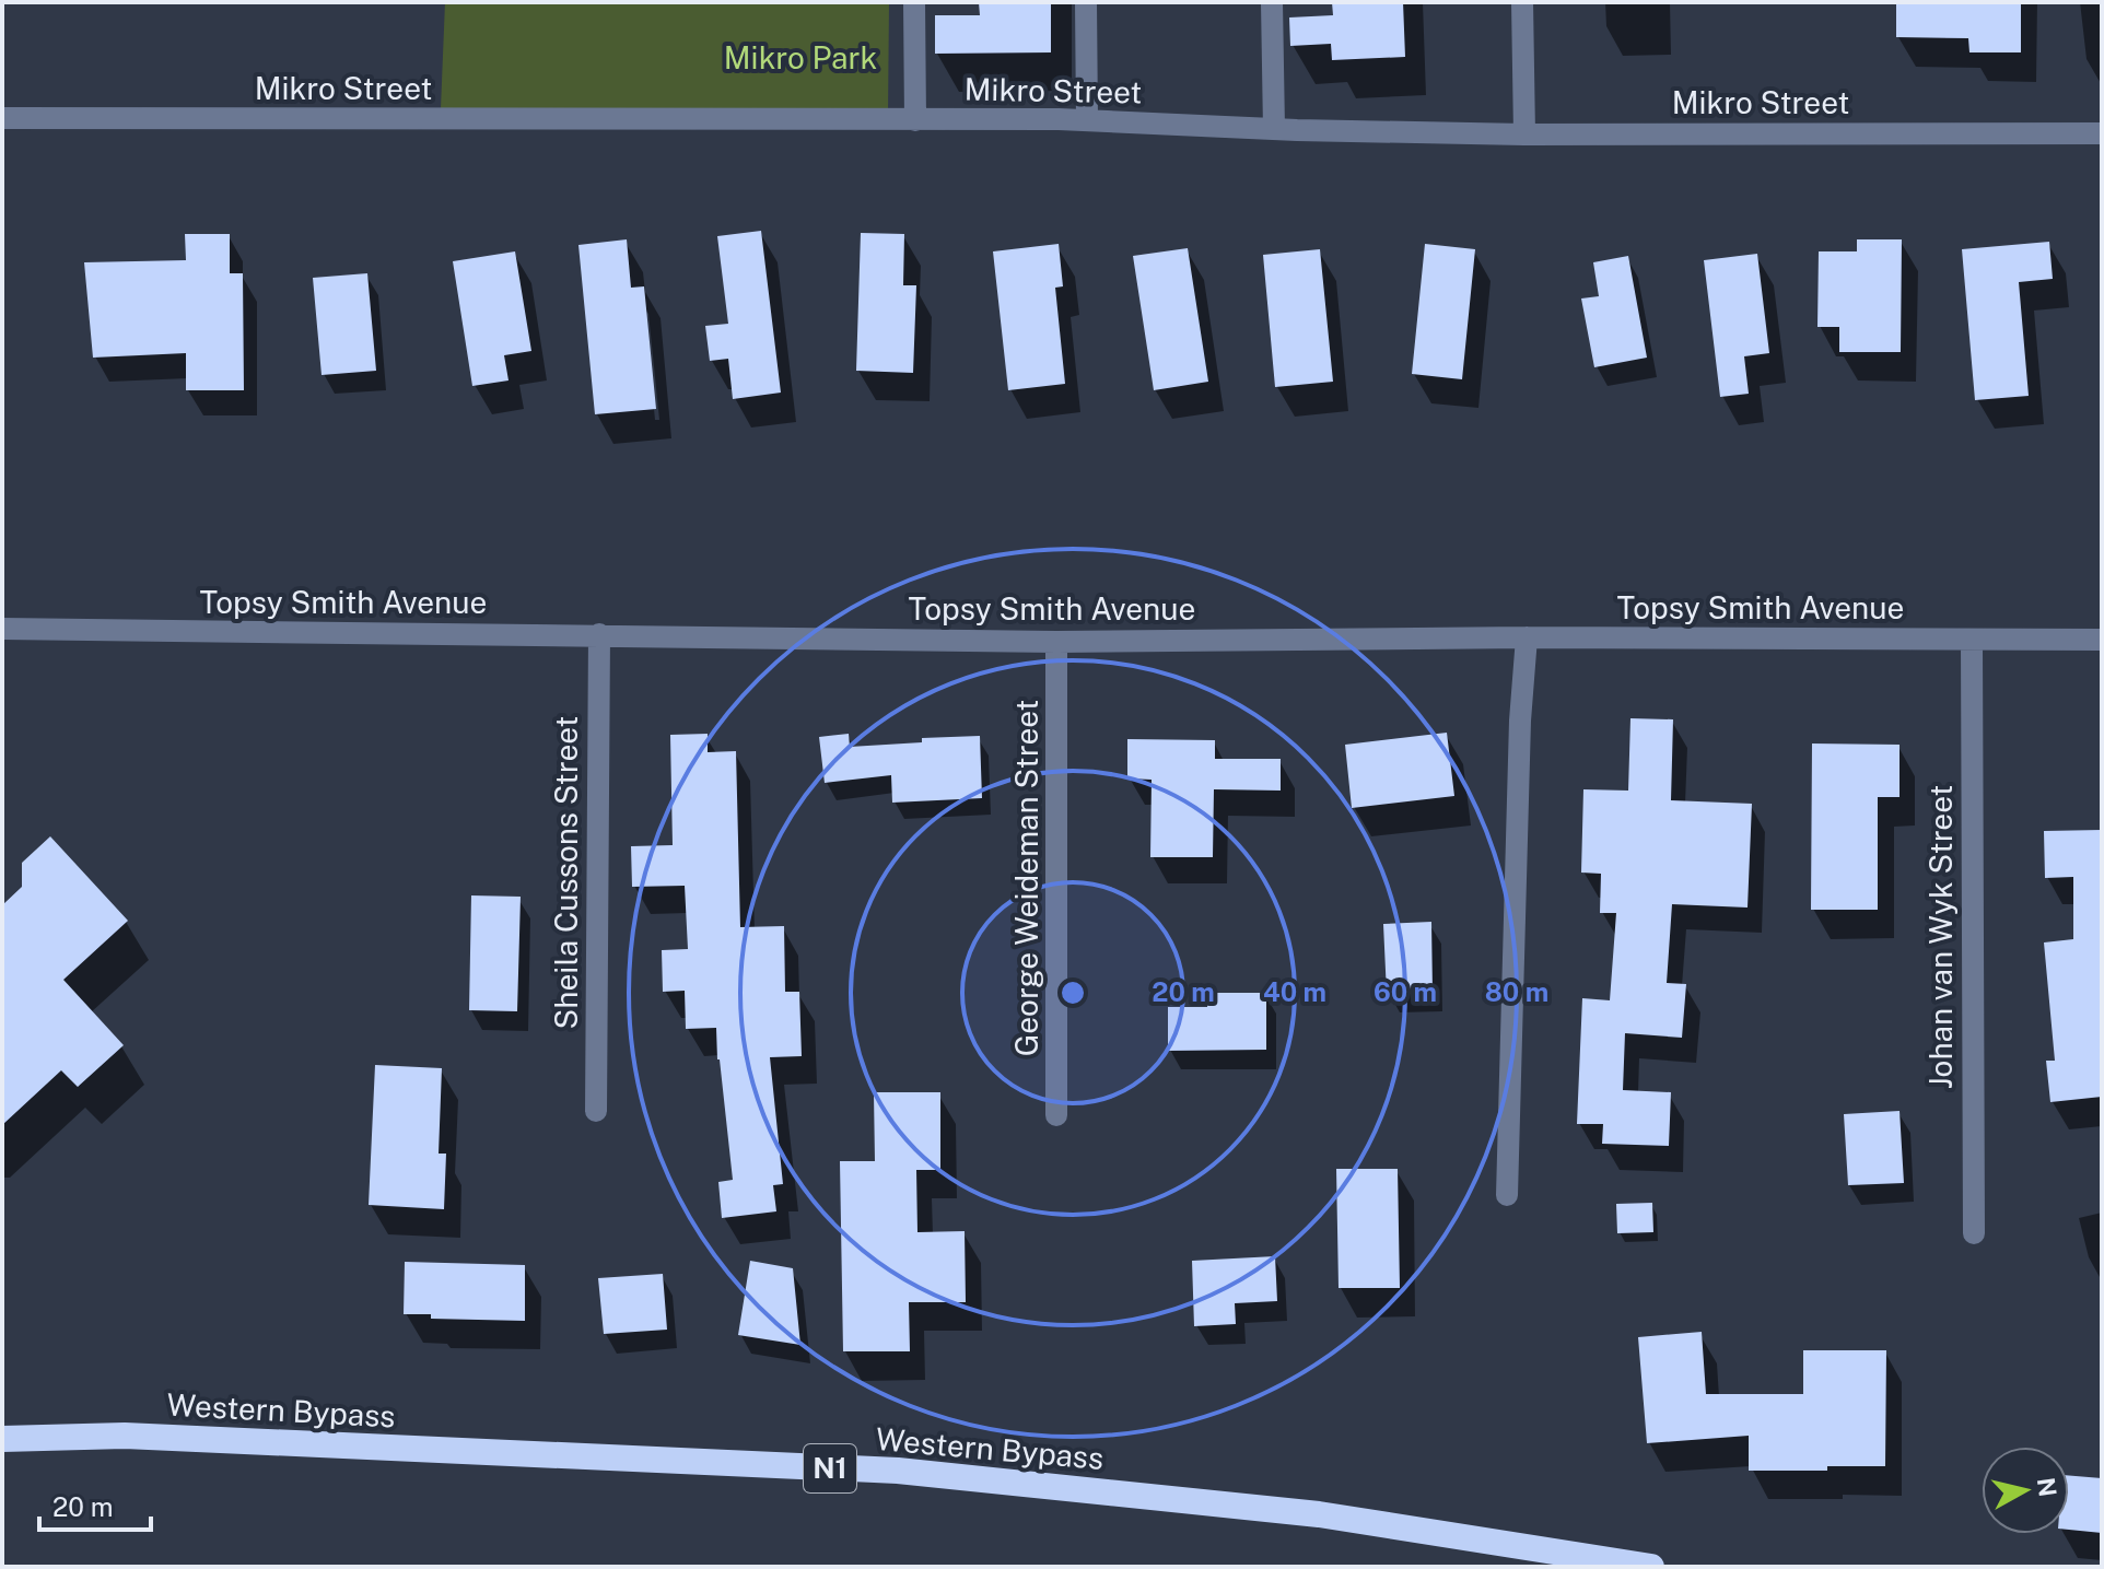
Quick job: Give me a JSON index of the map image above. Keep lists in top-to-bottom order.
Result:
{
  "streets": {
    "highway": ["Western Bypass", "N1"],
    "street": [
      "Mikro Street",
      "Topsy Smith Avenue",
      "Sheila Cussons Street",
      "George Weideman Street",
      "Johan van Wyk Street"
    ]
  },
  "crossings": [
    ["Topsy Smith Avenue", "Sheila Cussons Street"],
    ["Topsy Smith Avenue", "George Weideman Street"],
    ["Topsy Smith Avenue", "Johan van Wyk Street"]
  ],
  "parks": ["Mikro Park"],
  "scale_bar": "20 m",
  "north": "right",
  "rings": [
    "20 m",
    "40 m",
    "60 m",
    "80 m"
  ]
}
